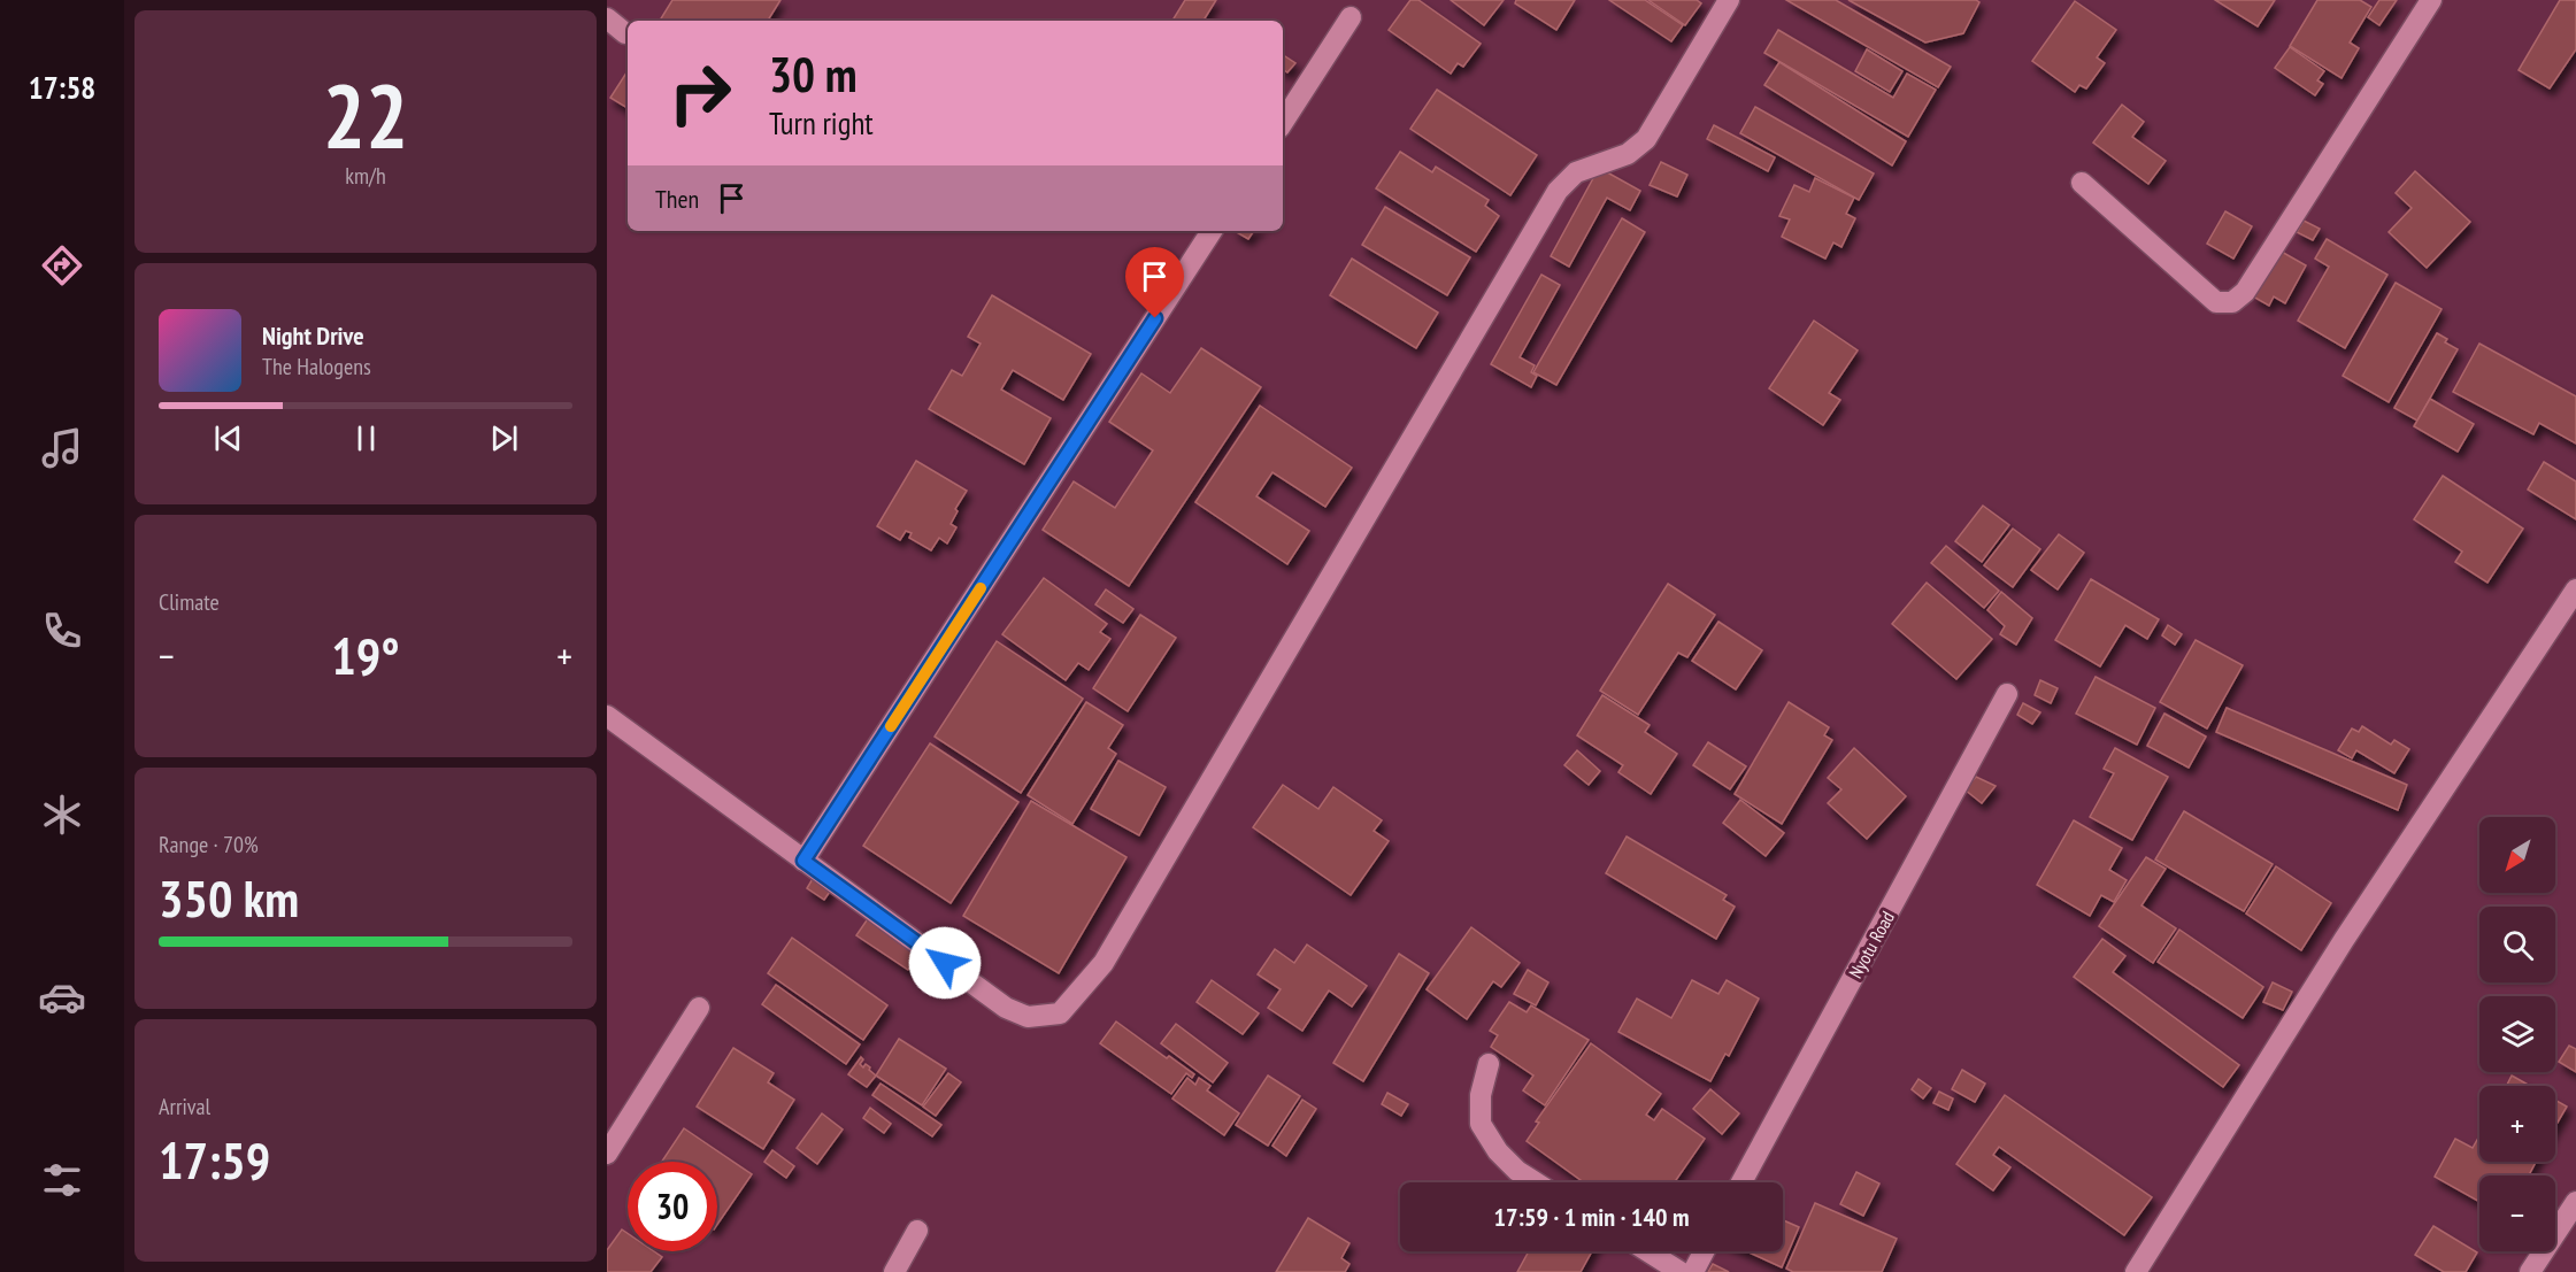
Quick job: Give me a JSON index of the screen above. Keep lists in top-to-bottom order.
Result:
{
  "streets": {
    "street": ["Nyotu Road"]
  },
  "north": "bottom left",
  "page": {
    "tabs": "17:58",
    "tile": [
      ["22", "km/h"],
      "Climate",
      ["Range · 70%", "350 km"],
      ["Arrival", "17:59"]
    ],
    "turn": ["30 m", "Turn right"],
    "then": "Then",
    "song": ["Night Drive", "The Halogens"],
    "heat": ["−", "19°", "+"],
    "map_buttons": ["+", "−"],
    "limit": "30",
    "trip": "17:59 · 1 min · 140 m"
  }
}
